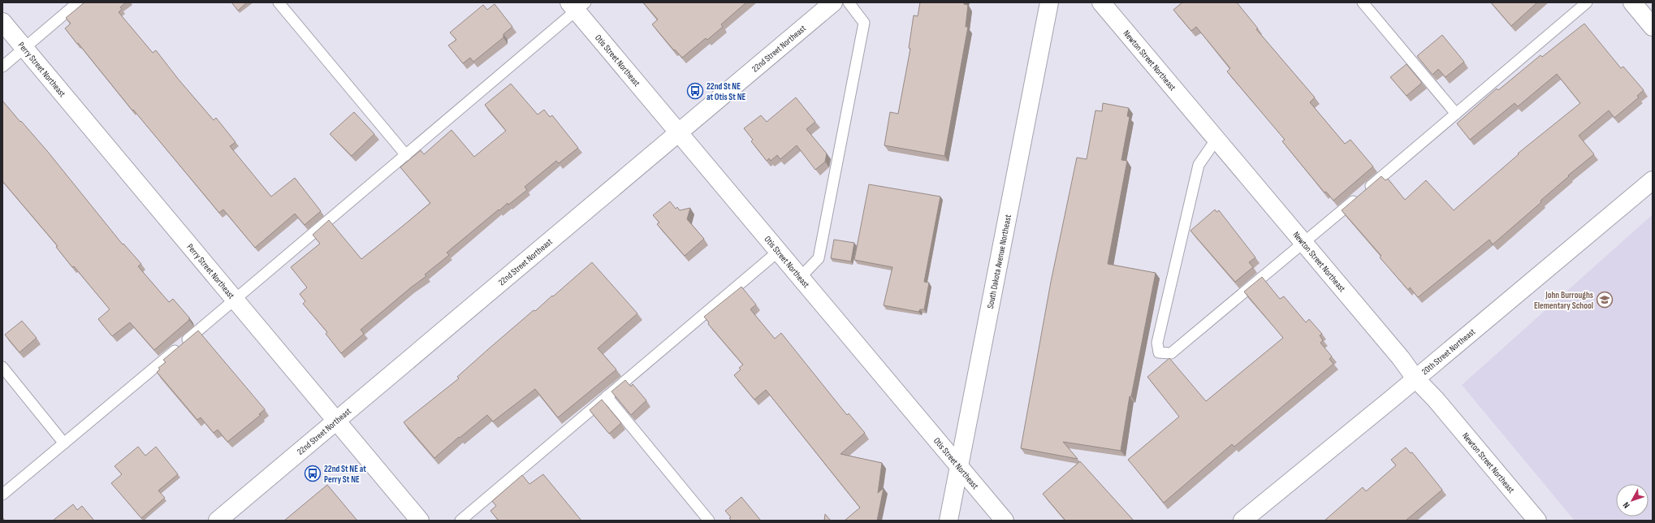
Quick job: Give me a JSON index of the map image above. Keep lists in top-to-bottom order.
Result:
{
  "streets": {
    "street": [
      "22nd Street Northeast",
      "Otis Street Northeast",
      "Newton Street Northeast",
      "Perry Street Northeast",
      "South Dakota Avenue Northeast",
      "20th Street Northeast"
    ]
  },
  "crossings": [
    ["22nd Street Northeast", "Otis Street Northeast"],
    ["22nd Street Northeast", "Perry Street Northeast"],
    ["Otis Street Northeast", "South Dakota Avenue Northeast"],
    ["Newton Street Northeast", "20th Street Northeast"]
  ],
  "places": {
    "bus stop": ["22nd St NE at Otis St NE", "22nd St NE at Perry St NE"],
    "school or university": ["John Burroughs Elementary School"]
  },
  "north": "bottom left"
}
